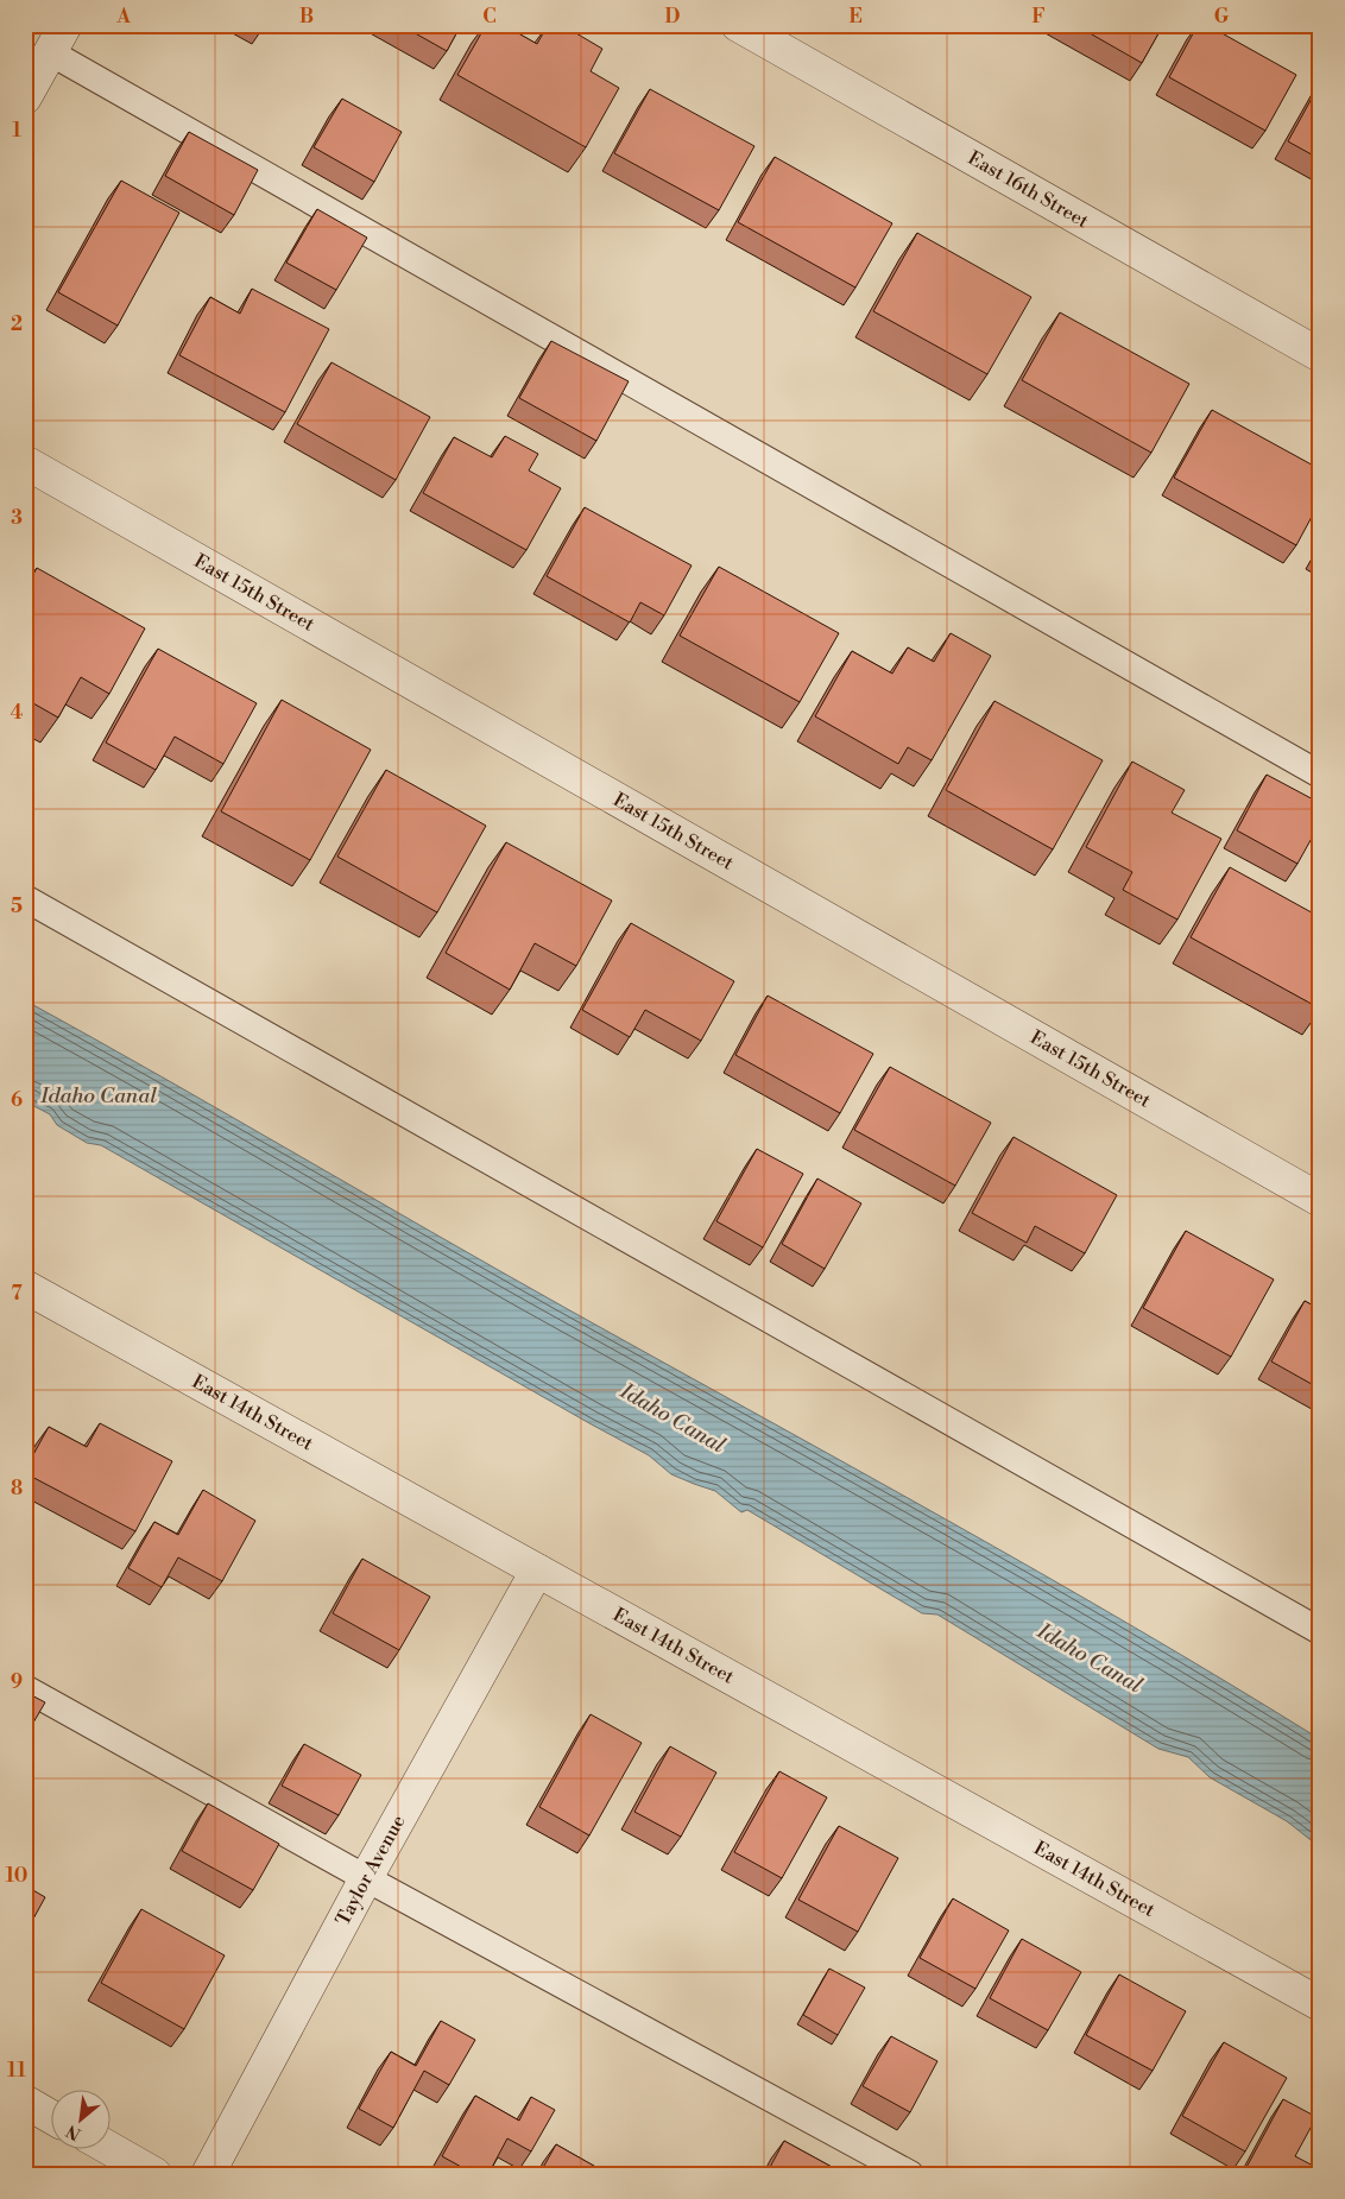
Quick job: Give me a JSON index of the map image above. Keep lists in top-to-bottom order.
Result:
{
  "streets": {
    "street": [
      "East 16th Street",
      "East 15th Street",
      "East 14th Street",
      "Taylor Avenue"
    ]
  },
  "crossings": [
    ["East 14th Street", "Taylor Avenue"]
  ],
  "water": ["Idaho Canal"],
  "north": "bottom left",
  "grid": {
    "columns": [
      "A",
      "B",
      "C",
      "D",
      "E",
      "F",
      "G"
    ],
    "rows": [
      "1",
      "2",
      "3",
      "4",
      "5",
      "6",
      "7",
      "8",
      "9",
      "10",
      "11"
    ]
  }
}
